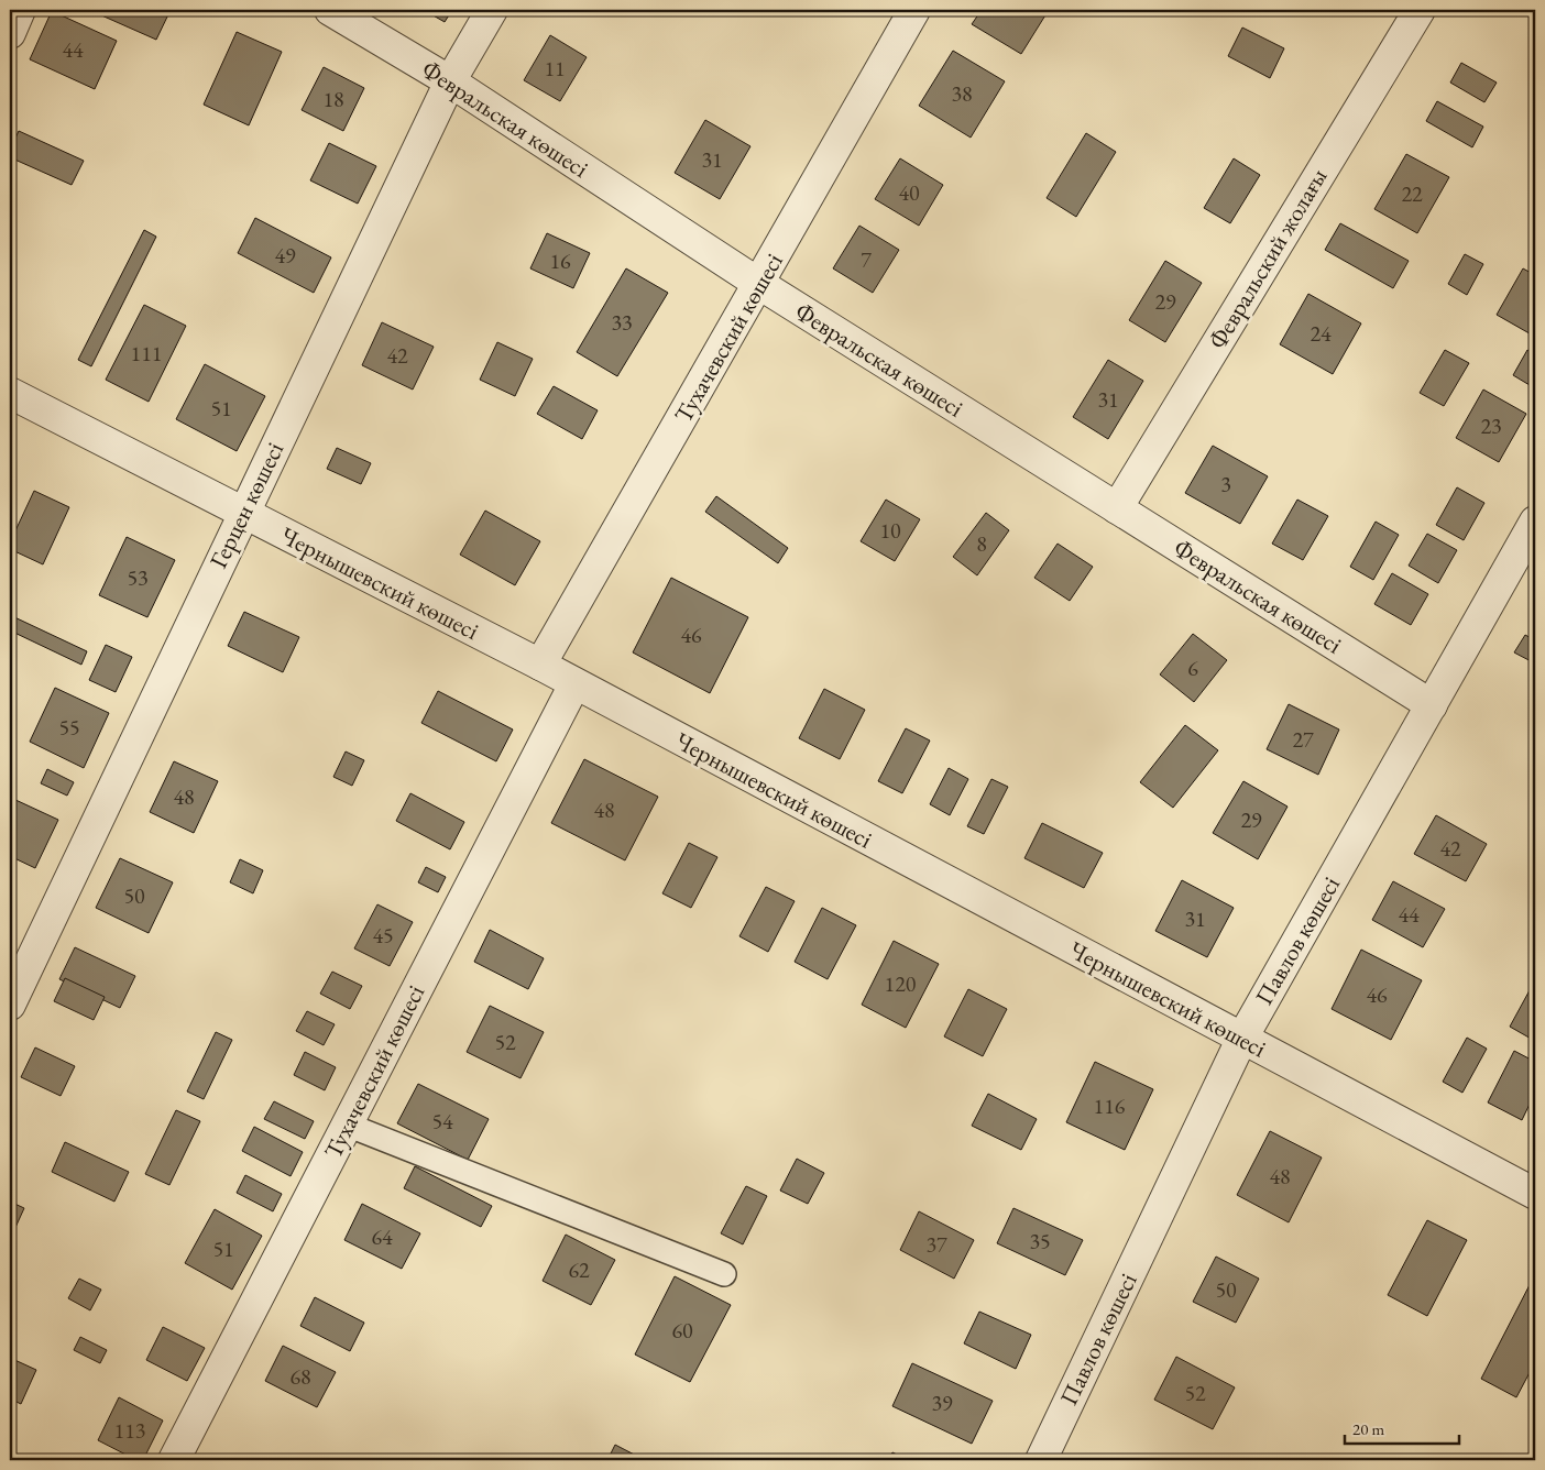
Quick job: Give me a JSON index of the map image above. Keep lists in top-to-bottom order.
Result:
{
  "streets": {
    "street": [
      "Февральская көшесі",
      "Февральский жолағы",
      "Тухачевский көшесі",
      "Герцен көшесі",
      "Чернышевский көшесі",
      "Павлов көшесі"
    ]
  },
  "crossings": [
    ["Февральская көшесі", "Февральский жолағы"],
    ["Февральская көшесі", "Тухачевский көшесі"],
    ["Февральская көшесі", "Герцен көшесі"],
    ["Февральская көшесі", "Павлов көшесі"],
    ["Тухачевский көшесі", "Чернышевский көшесі"],
    ["Герцен көшесі", "Чернышевский көшесі"],
    ["Чернышевский көшесі", "Павлов көшесі"]
  ],
  "house_numbers": [
    "44",
    "11",
    "38",
    "18",
    "31",
    "40",
    "22",
    "49",
    "7",
    "16",
    "29",
    "33",
    "24",
    "111",
    "42",
    "31",
    "51",
    "23",
    "3",
    "10",
    "8",
    "53",
    "46",
    "6",
    "55",
    "27",
    "48",
    "48",
    "29",
    "42",
    "50",
    "44",
    "31",
    "45",
    "120",
    "46",
    "52",
    "116",
    "54",
    "48",
    "64",
    "35",
    "37",
    "51",
    "62",
    "50",
    "60",
    "68",
    "52",
    "39",
    "113"
  ],
  "scale_bar": "20 m"
}
